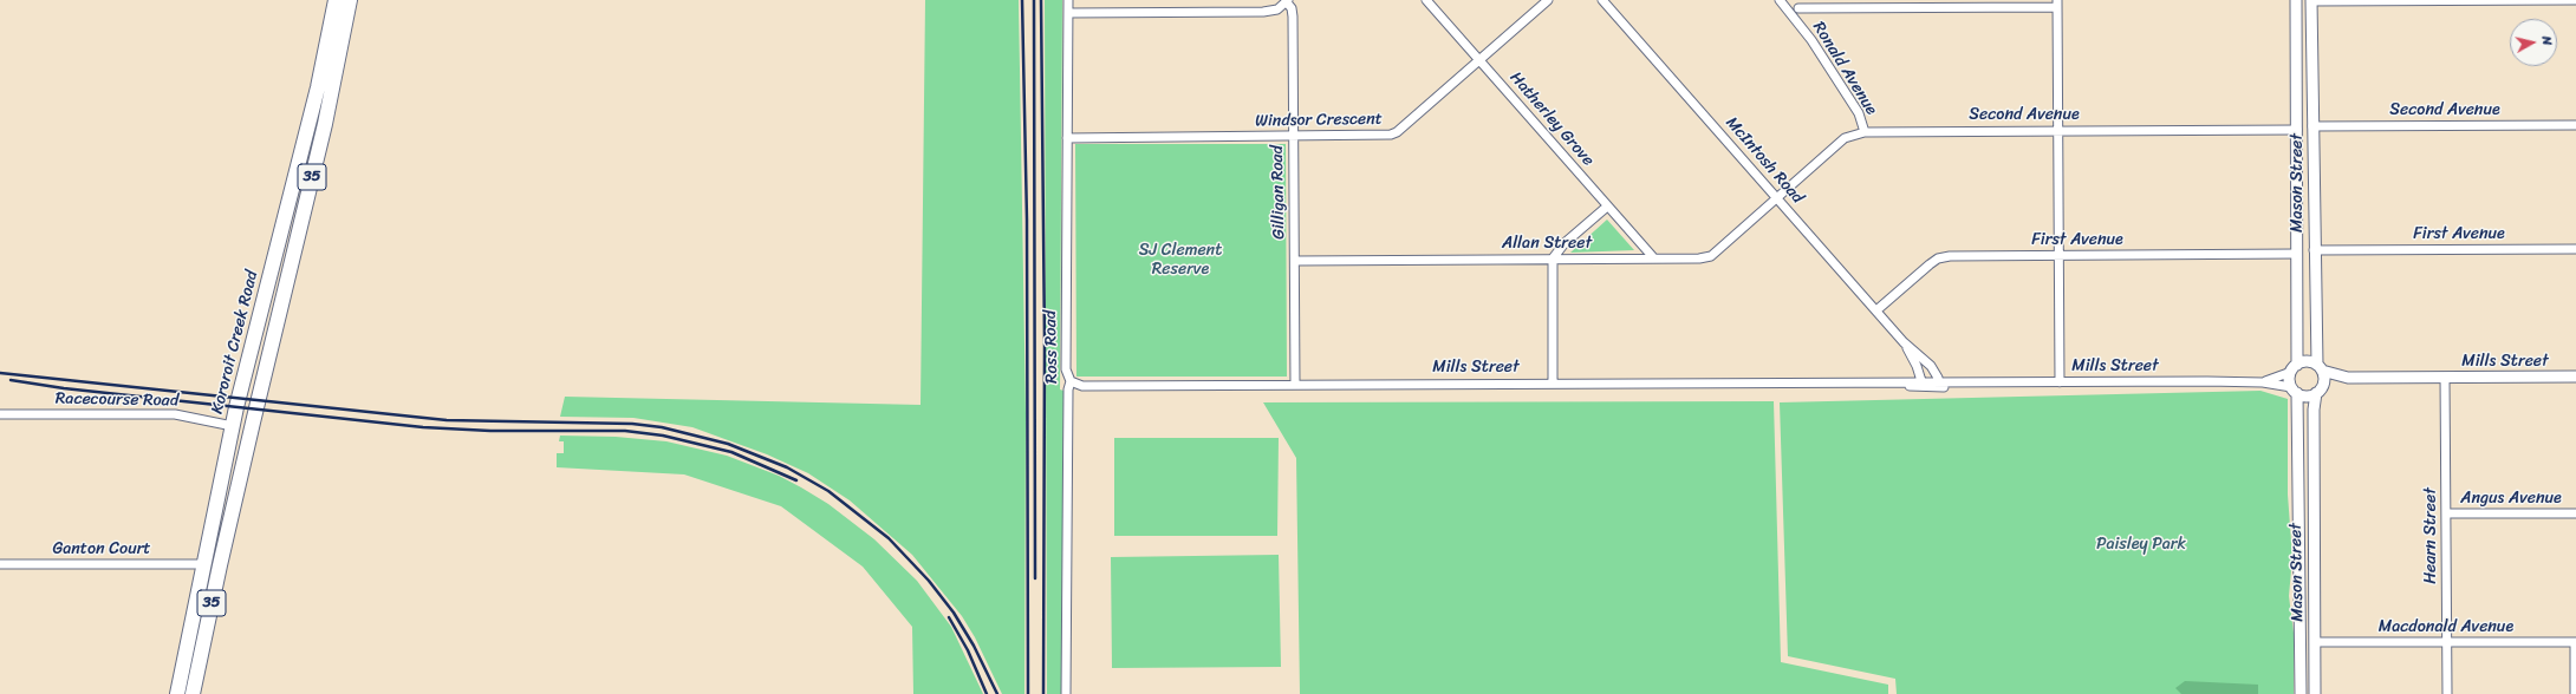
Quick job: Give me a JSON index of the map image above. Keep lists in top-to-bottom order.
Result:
{
  "streets": {
    "main road": ["35", "Kororoit Creek Road"],
    "street": [
      "Ronald Avenue",
      "Second Avenue",
      "Hatherley Grove",
      "Windsor Crescent",
      "McIntosh Road",
      "Mason Street",
      "Gilligan Road",
      "First Avenue",
      "Allan Street",
      "Ross Road",
      "Mills Street",
      "Racecourse Road",
      "Angus Avenue",
      "Hearn Street",
      "Ganton Court",
      "Macdonald Avenue"
    ]
  },
  "crossings": [
    ["Ronald Avenue", "Second Avenue"],
    ["Second Avenue", "McIntosh Road"],
    ["Second Avenue", "Mason Street"],
    ["Second Avenue", "Allan Street"],
    ["Hatherley Grove", "Windsor Crescent"],
    ["Hatherley Grove", "Allan Street"],
    ["Windsor Crescent", "Gilligan Road"],
    ["Windsor Crescent", "Ross Road"],
    ["McIntosh Road", "First Avenue"],
    ["McIntosh Road", "Allan Street"],
    ["McIntosh Road", "Mills Street"],
    ["Mason Street", "First Avenue"],
    ["Mason Street", "Mills Street"],
    ["Mason Street", "Macdonald Avenue"],
    ["Gilligan Road", "Allan Street"],
    ["Gilligan Road", "Mills Street"],
    ["Kororoit Creek Road", "Racecourse Road"],
    ["Kororoit Creek Road", "Ganton Court"],
    ["Ross Road", "Mills Street"],
    ["Mills Street", "Hearn Street"],
    ["Angus Avenue", "Hearn Street"],
    ["Hearn Street", "Macdonald Avenue"]
  ],
  "parks": ["SJ Clement Reserve", "Paisley Park"],
  "north": "right"
}
